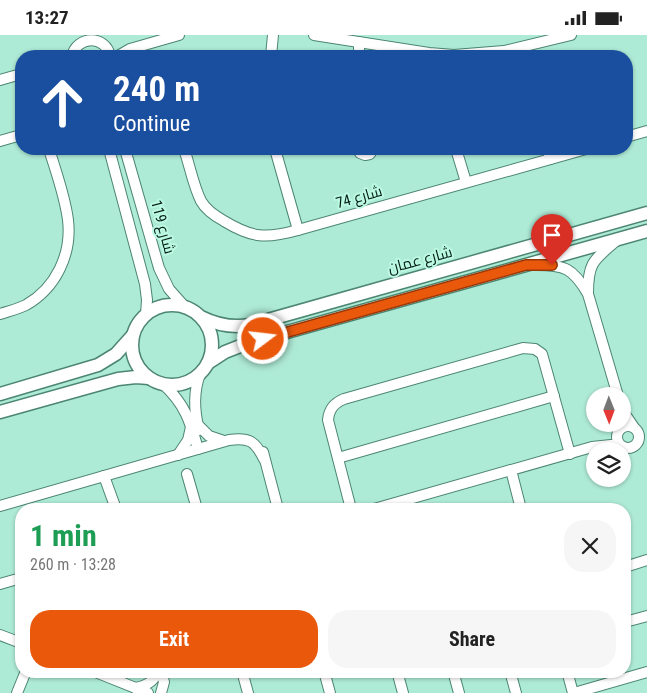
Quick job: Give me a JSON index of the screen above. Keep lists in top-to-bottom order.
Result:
{
  "streets": {
    "main road": ["شارع عمان"],
    "street": ["شارع 74", "شارع 119"]
  },
  "crossings": [
    ["شارع 119", "شارع عمان"]
  ],
  "north": "bottom",
  "page": {
    "status": "13:27",
    "turn": ["240 m", "Continue"],
    "heading": ["1 min", "260 m · 13:28"],
    "buttons": ["Exit", "Share"]
  }
}
